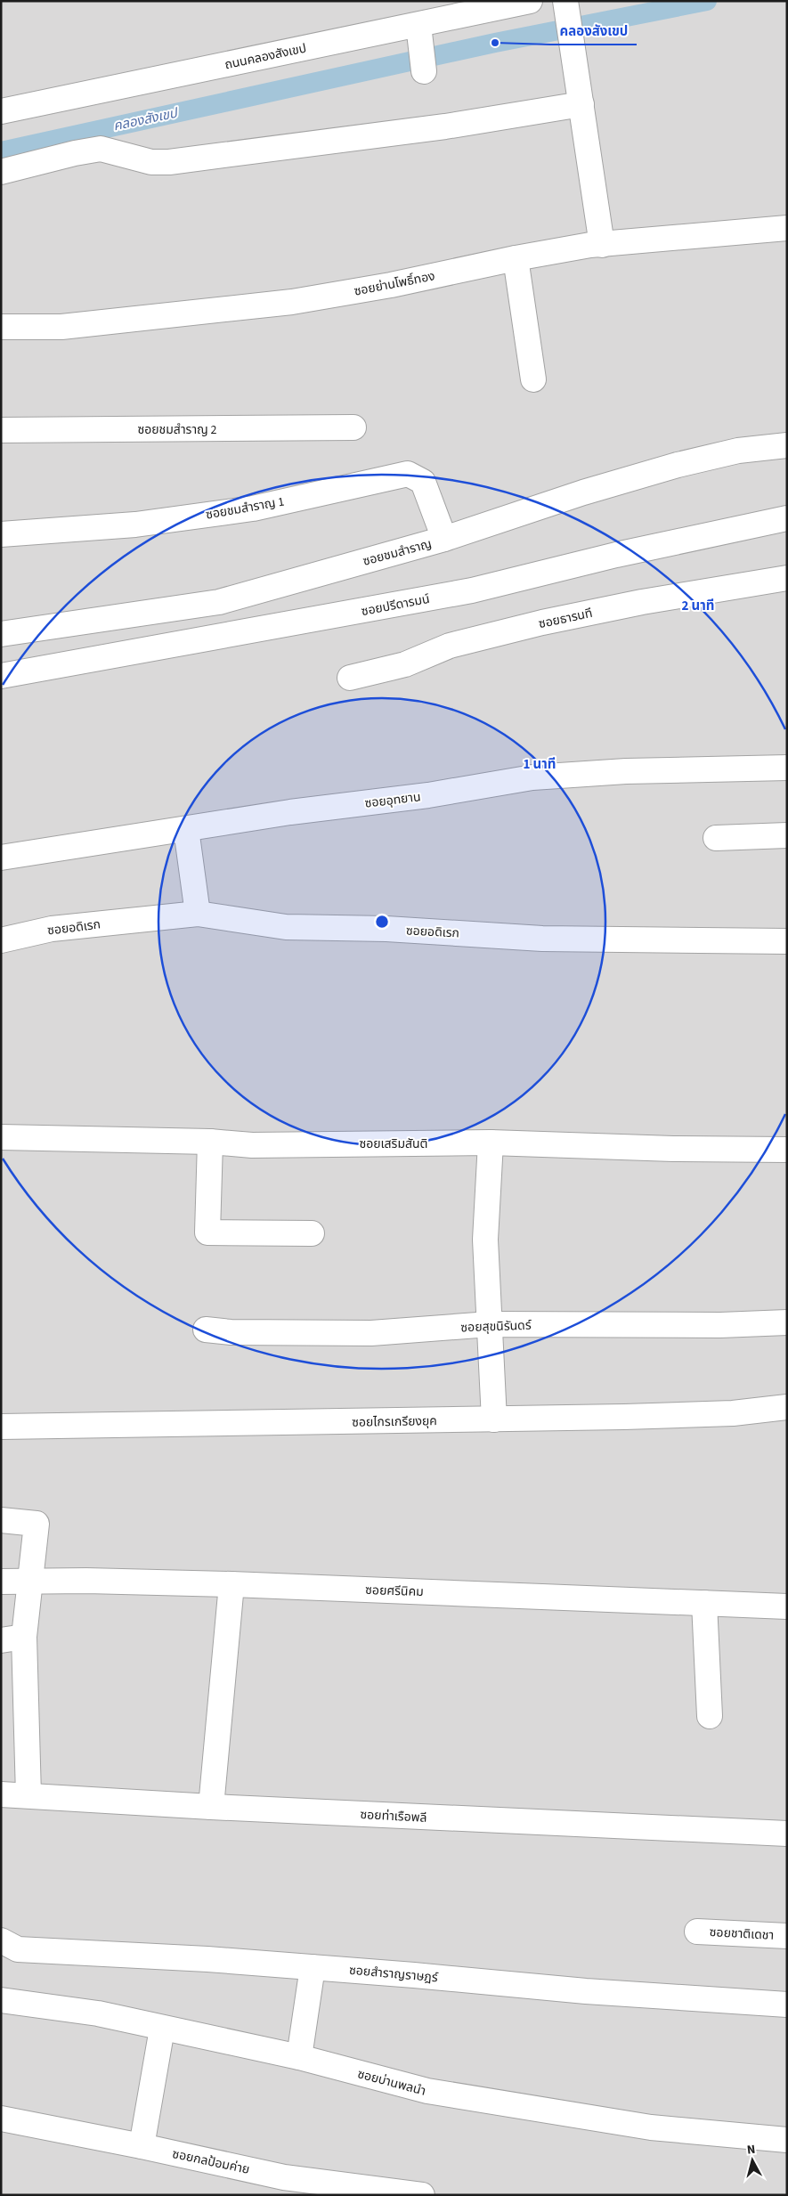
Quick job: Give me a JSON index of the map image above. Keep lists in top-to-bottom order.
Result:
{
  "streets": {
    "street": [
      "ถนนคลองสังเขป",
      "ซอยย่านโพธิ์ทอง",
      "ซอยชมสำราญ 2",
      "ซอยชมสำราญ 1",
      "ซอยชมสำราญ",
      "ซอยปรีดารมน์",
      "ซอยธารนที",
      "ซอยอุทยาน",
      "ซอยอดิเรก",
      "ซอยเสริมสันติ",
      "ซอยสุขนิรันดร์",
      "ซอยไกรเกรียงยุค",
      "ซอยศรีนิคม",
      "ซอยท่าเรือพลี",
      "ซอยชาติเดชา",
      "ซอยสำราญราษฎร์",
      "ซอยบ่านพลนำ",
      "ซอยกลป้อมค่าย"
    ]
  },
  "crossings": [
    ["ซอยชมสำราญ 1", "ซอยชมสำราญ"]
  ],
  "water": ["คลองสังเขป"],
  "places": ["คลองสังเขป"],
  "north": "top",
  "rings": ["2 นาที", "1 นาที"]
}
